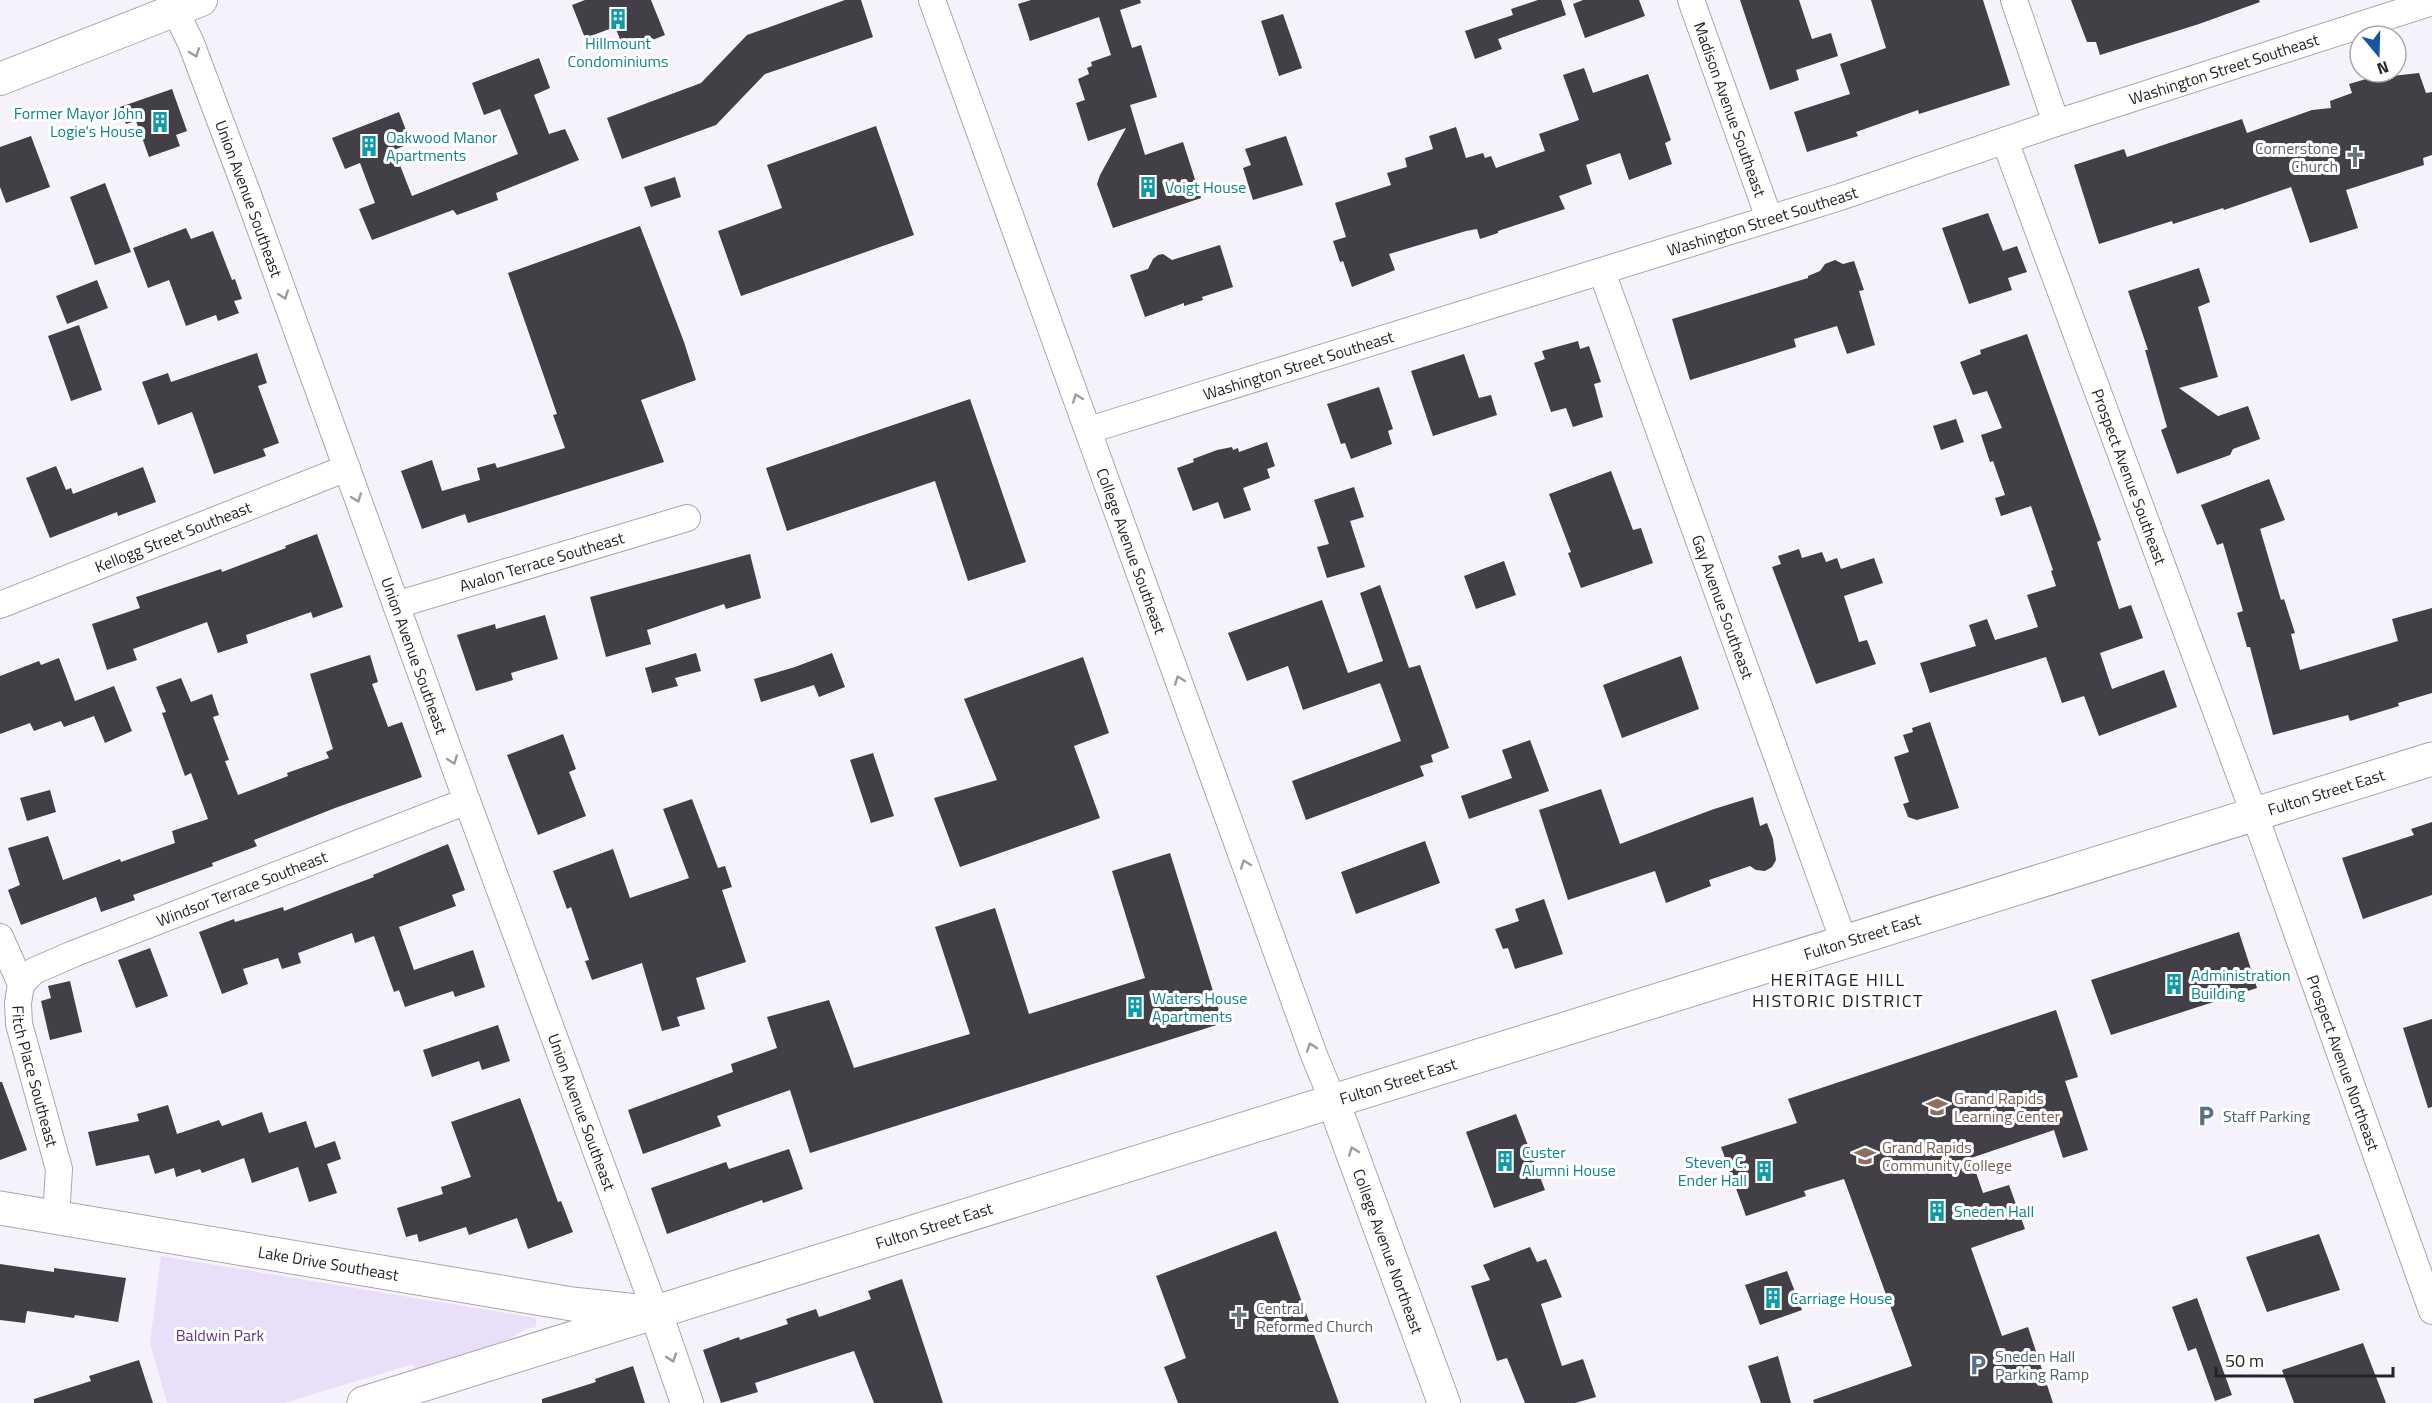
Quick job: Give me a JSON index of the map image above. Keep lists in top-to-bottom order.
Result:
{
  "streets": {
    "main road": ["Fulton Street East", "Lake Drive Southeast"],
    "street": [
      "Washington Street Southeast",
      "Madison Avenue Southeast",
      "Union Avenue Southeast",
      "Prospect Avenue Southeast",
      "Kellogg Street Southeast",
      "College Avenue Southeast",
      "Avalon Terrace Southeast",
      "Gay Avenue Southeast",
      "Windsor Terrace Southeast",
      "Prospect Avenue Northeast",
      "Fitch Place Southeast",
      "College Avenue Northeast"
    ]
  },
  "crossings": [
    ["Washington Street Southeast", "Madison Avenue Southeast"],
    ["Washington Street Southeast", "Prospect Avenue Southeast"],
    ["Washington Street Southeast", "College Avenue Southeast"],
    ["Washington Street Southeast", "Gay Avenue Southeast"],
    ["Union Avenue Southeast", "Kellogg Street Southeast"],
    ["Union Avenue Southeast", "Avalon Terrace Southeast"],
    ["Union Avenue Southeast", "Fulton Street East"],
    ["Union Avenue Southeast", "Windsor Terrace Southeast"],
    ["Union Avenue Southeast", "Lake Drive Southeast"],
    ["Prospect Avenue Southeast", "Fulton Street East"],
    ["Prospect Avenue Southeast", "Prospect Avenue Northeast"],
    ["College Avenue Southeast", "Fulton Street East"],
    ["College Avenue Southeast", "College Avenue Northeast"],
    ["Gay Avenue Southeast", "Fulton Street East"],
    ["Fulton Street East", "Prospect Avenue Northeast"],
    ["Fulton Street East", "College Avenue Northeast"],
    ["Fulton Street East", "Lake Drive Southeast"],
    ["Windsor Terrace Southeast", "Fitch Place Southeast"],
    ["Fitch Place Southeast", "Lake Drive Southeast"]
  ],
  "one_way": ["Union Avenue Southeast", "College Avenue Southeast", "College Avenue Northeast"],
  "districts": ["HERITAGE HILL HISTORIC DISTRICT"],
  "parks": ["Baldwin Park"],
  "places": {
    "building": [
      "Hillmount Condominiums",
      "Former Mayor John Logie's House",
      "Oakwood Manor Apartments",
      "Voigt House",
      "Administration Building",
      "Waters House Apartments",
      "Custer Alumni House",
      "Steven C. Ender Hall",
      "Sneden Hall",
      "Carriage House"
    ],
    "church": ["Cornerstone Church", "Central Reformed Church"],
    "school or university": ["Grand Rapids Learning Center", "Grand Rapids Community College"],
    "parking": ["Staff Parking", "Sneden Hall Parking Ramp"]
  },
  "scale_bar": "50 m",
  "north": "bottom"
}
